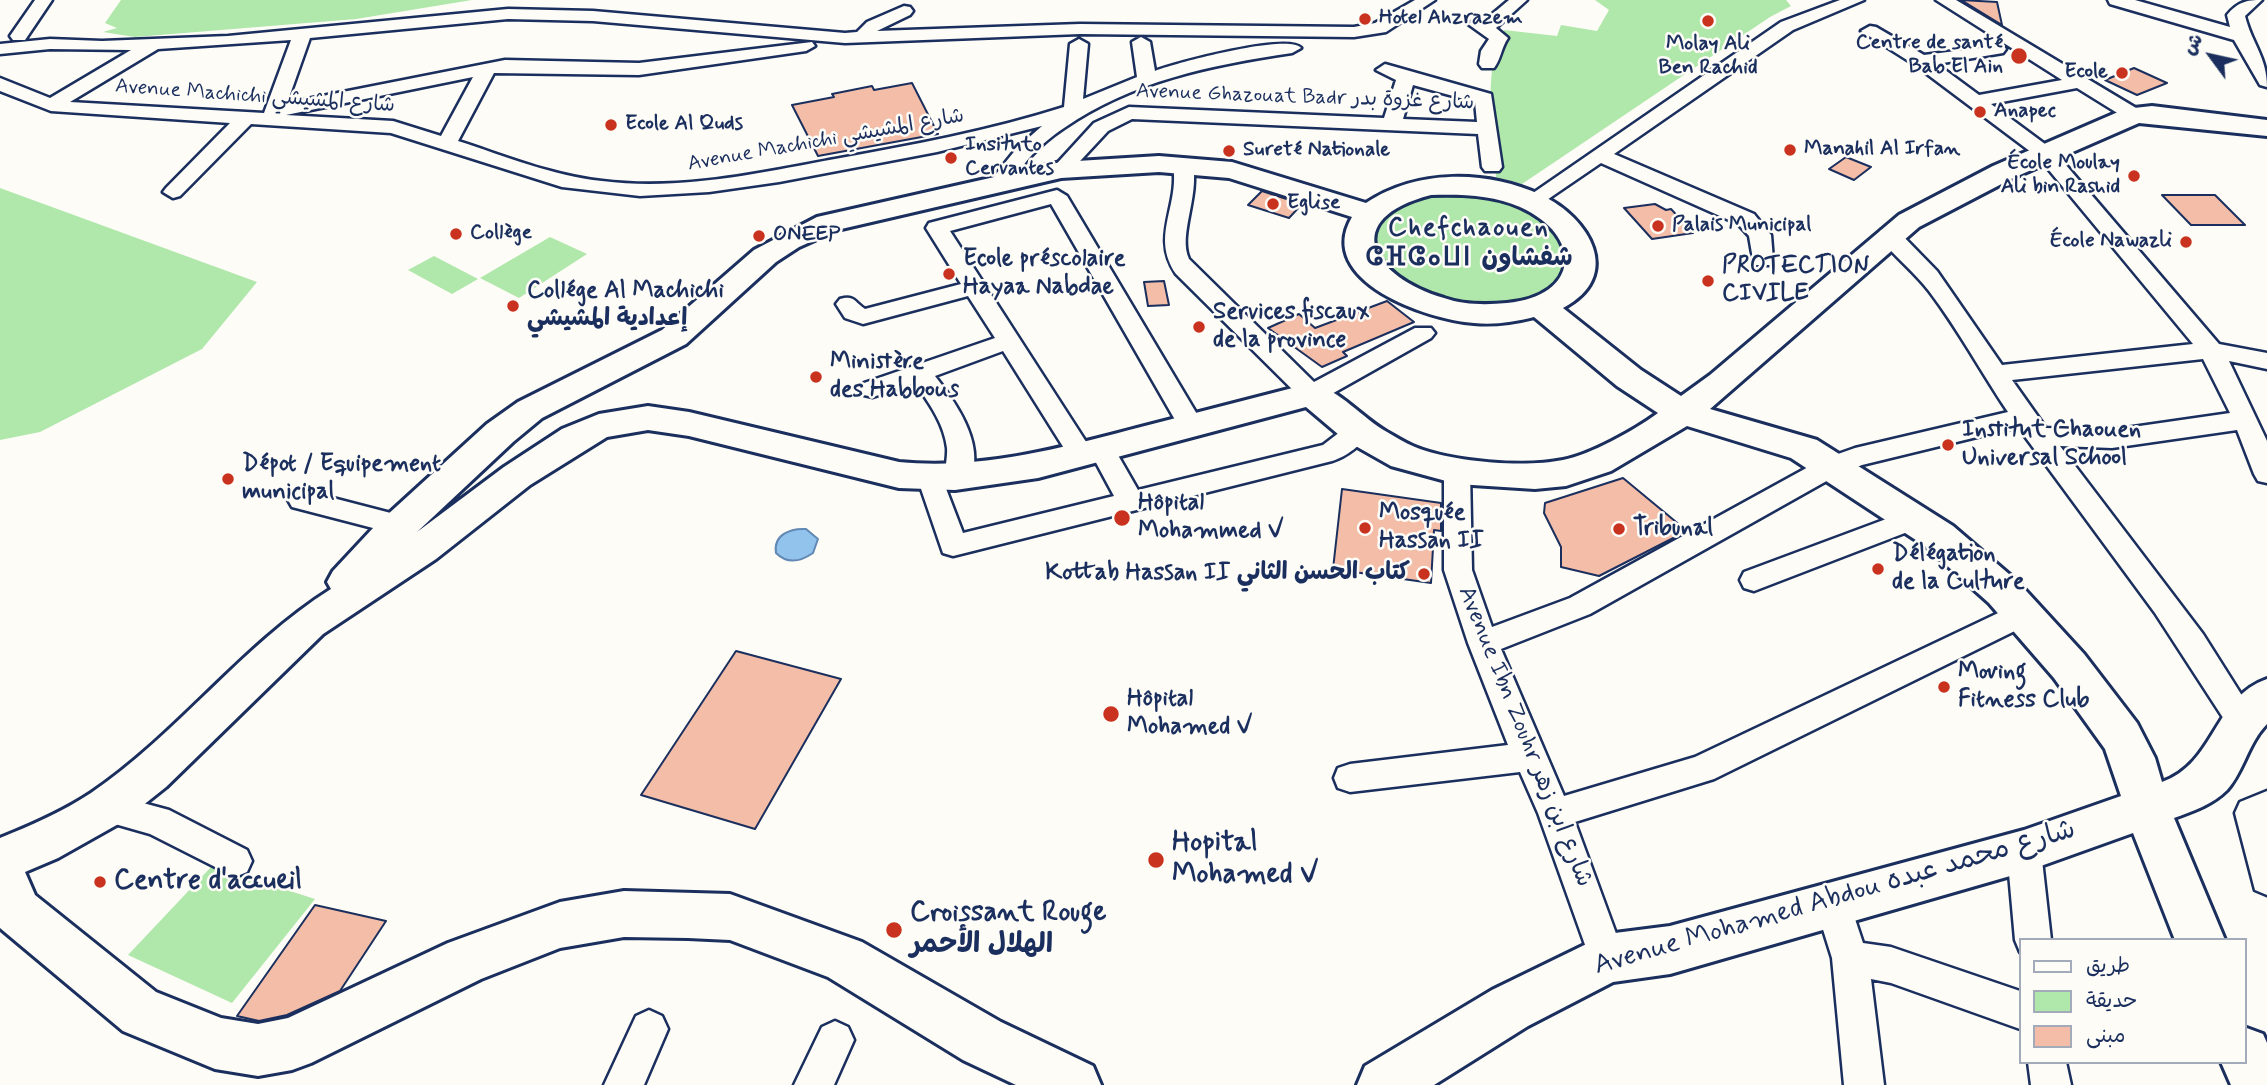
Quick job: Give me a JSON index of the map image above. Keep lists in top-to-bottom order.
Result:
{
  "streets": {
    "street": [
      "Avenue Machichi شارع المشيشي",
      "Avenue Ghazouat Badr شارع غزوة بدر",
      "Avenue Ibn Zouhr شارع ابن زهر",
      "Avenue Mohamed Abdou شارع محمد عبده"
    ]
  },
  "crossings": [
    ["Avenue Ibn Zouhr شارع ابن زهر", "Avenue Mohamed Abdou شارع محمد عبده"]
  ],
  "districts": ["Chefchaouen ⵛⴼⵛⴰⵡⵏ شفشاون"],
  "places": [
    "Hotel Ahzrazem",
    "Molay Ali Ben Rachid",
    "Centre de santé Bab El Ain",
    "Ecole",
    "Anapec",
    "Ecole Al Quds",
    "Manahil Al Irfan",
    "Sureté Nationale",
    "Insituto Cervantes",
    "École Moulay Ali bin Rashid",
    "Eglise",
    "Palais Municipal",
    "Collège",
    "ONEEP",
    "École Nawazli",
    "Ecole préscolaire Hayaa Nabdae",
    "PROTECTION CIVILE",
    "Collége Al Machichi إعدادية المشيشي",
    "Services fiscaux de la province",
    "Ministère des Habbous",
    "Institut Chaouen Universal School",
    "Dépot / Equipement municipal",
    "Hôpital Mohammed V",
    "Mosquée Hassan II",
    "Tribunal",
    "Délégation de la Culture",
    "Kottab Hassan II كتاب الحسن الثاني",
    "Moving Fitness Club",
    "Hôpital Mohamed V",
    "Hopital Mohamed V",
    "Centre d'accueil",
    "Croissant Rouge الهلال الأحمر"
  ],
  "legend": ["طريق", "حديقة", "مبنى"],
  "north": "top left"
}
